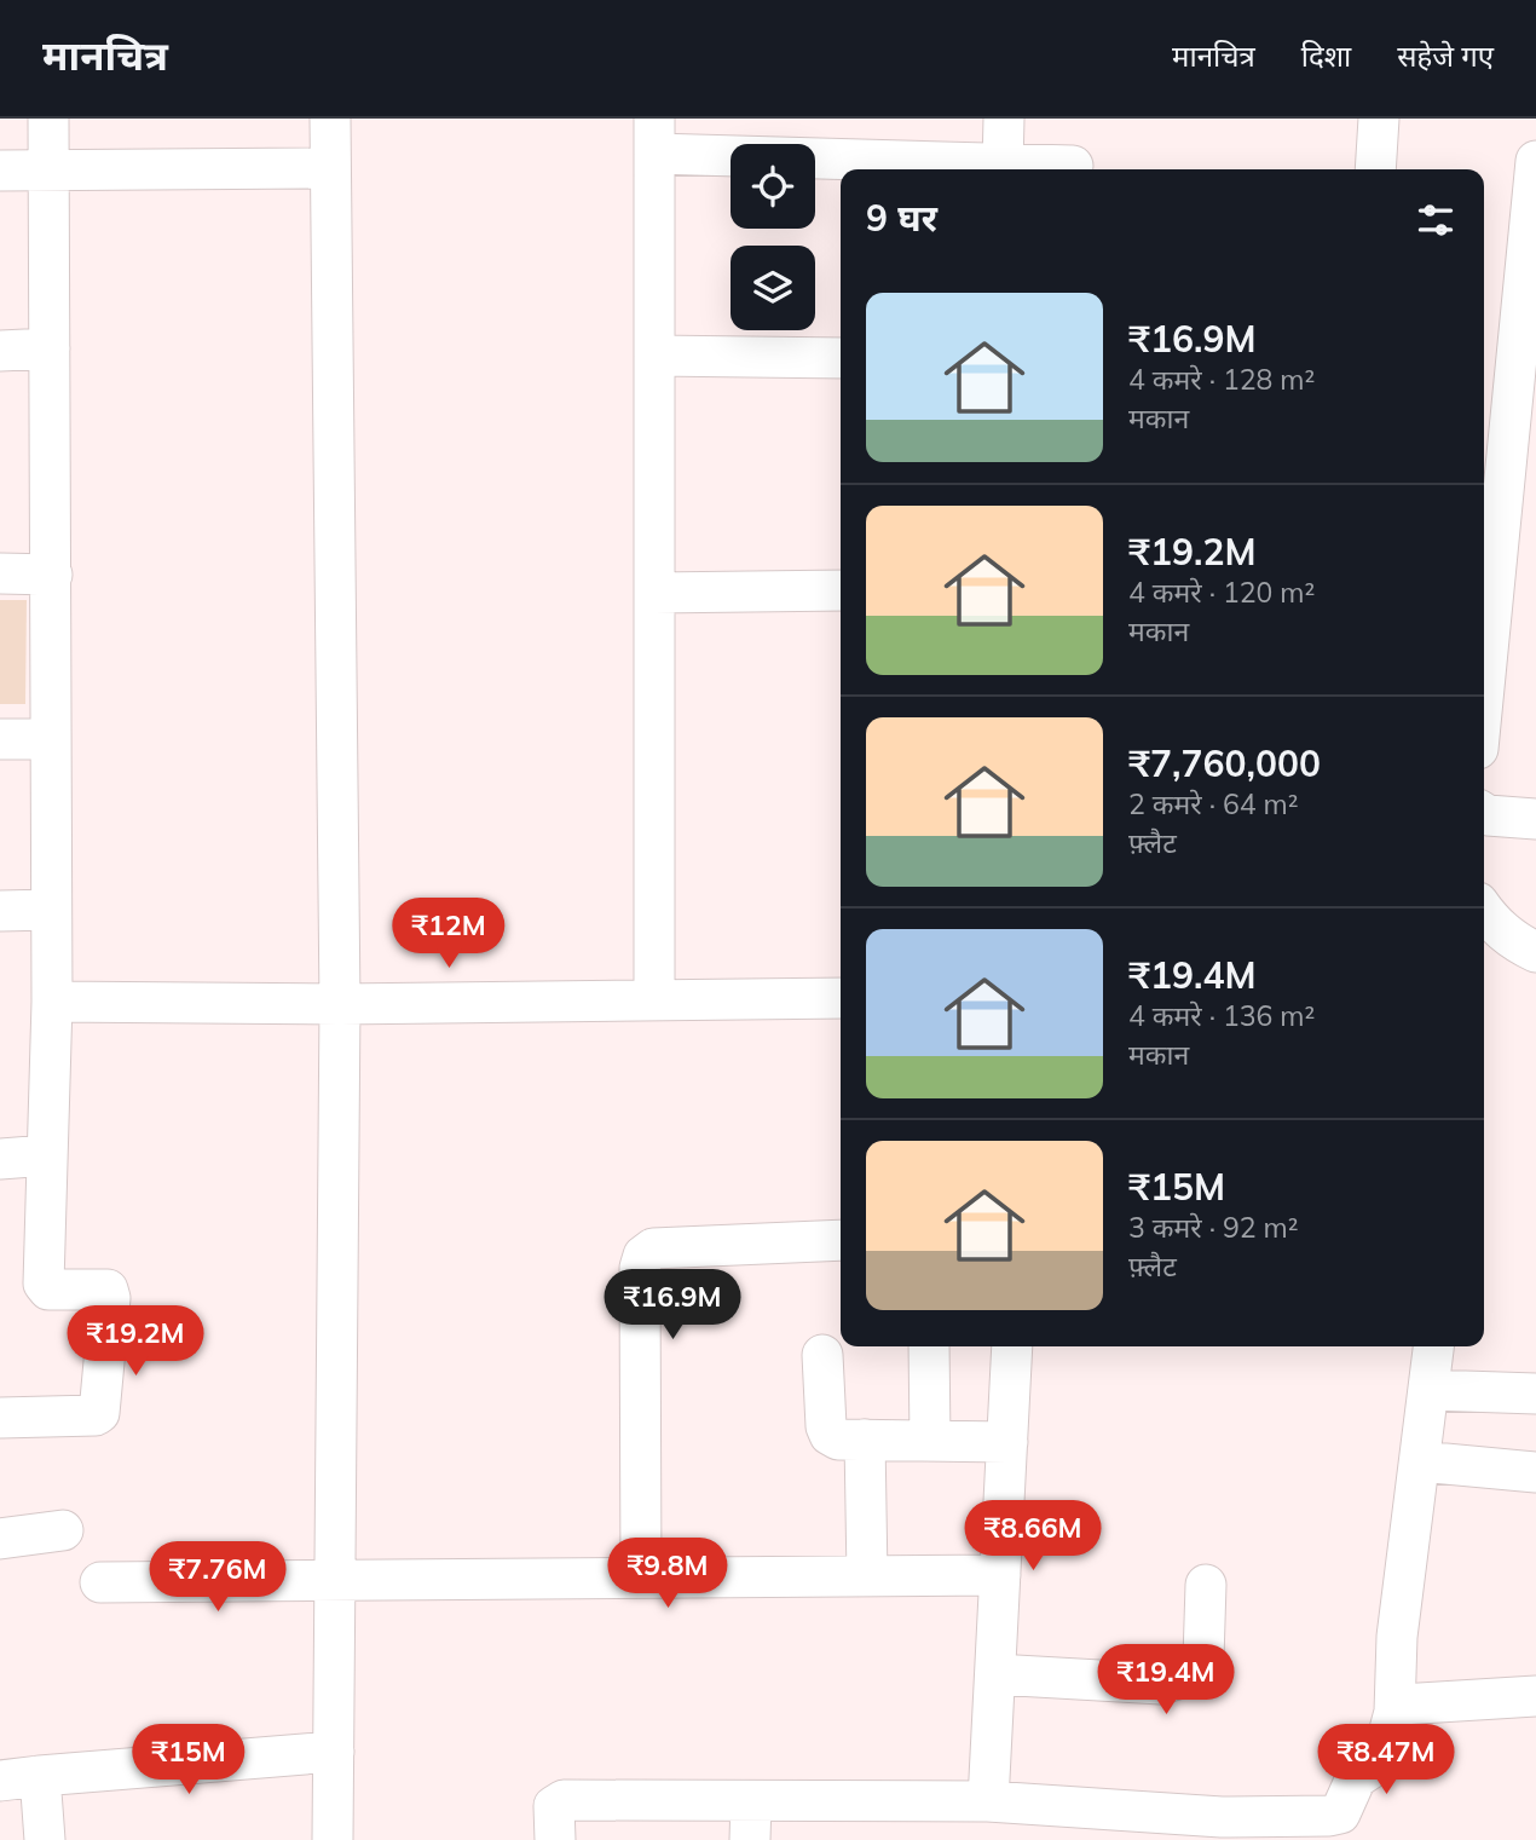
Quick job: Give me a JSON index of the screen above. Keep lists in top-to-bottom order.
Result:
{
  "page": {
    "header": "मानचित्र",
    "nav": ["मानचित्र", "दिशा", "सहेजे गए"],
    "heading": "9 घर",
    "list": [
      {
        "name": "₹16.9M",
        "note": "4 कमरे · 128 m² · मकान"
      },
      {
        "name": "₹19.2M",
        "note": "4 कमरे · 120 m² · मकान"
      },
      {
        "name": "₹7,760,000",
        "note": "2 कमरे · 64 m² · फ़्लैट"
      },
      {
        "name": "₹19.4M",
        "note": "4 कमरे · 136 m² · मकान"
      },
      {
        "name": "₹15M",
        "note": "3 कमरे · 92 m² · फ़्लैट"
      }
    ],
    "price": [
      "₹12M",
      "₹16.9M",
      "₹19.2M",
      "₹8.66M",
      "₹9.8M",
      "₹7.76M",
      "₹19.4M",
      "₹15M",
      "₹8.47M"
    ]
  }
}
